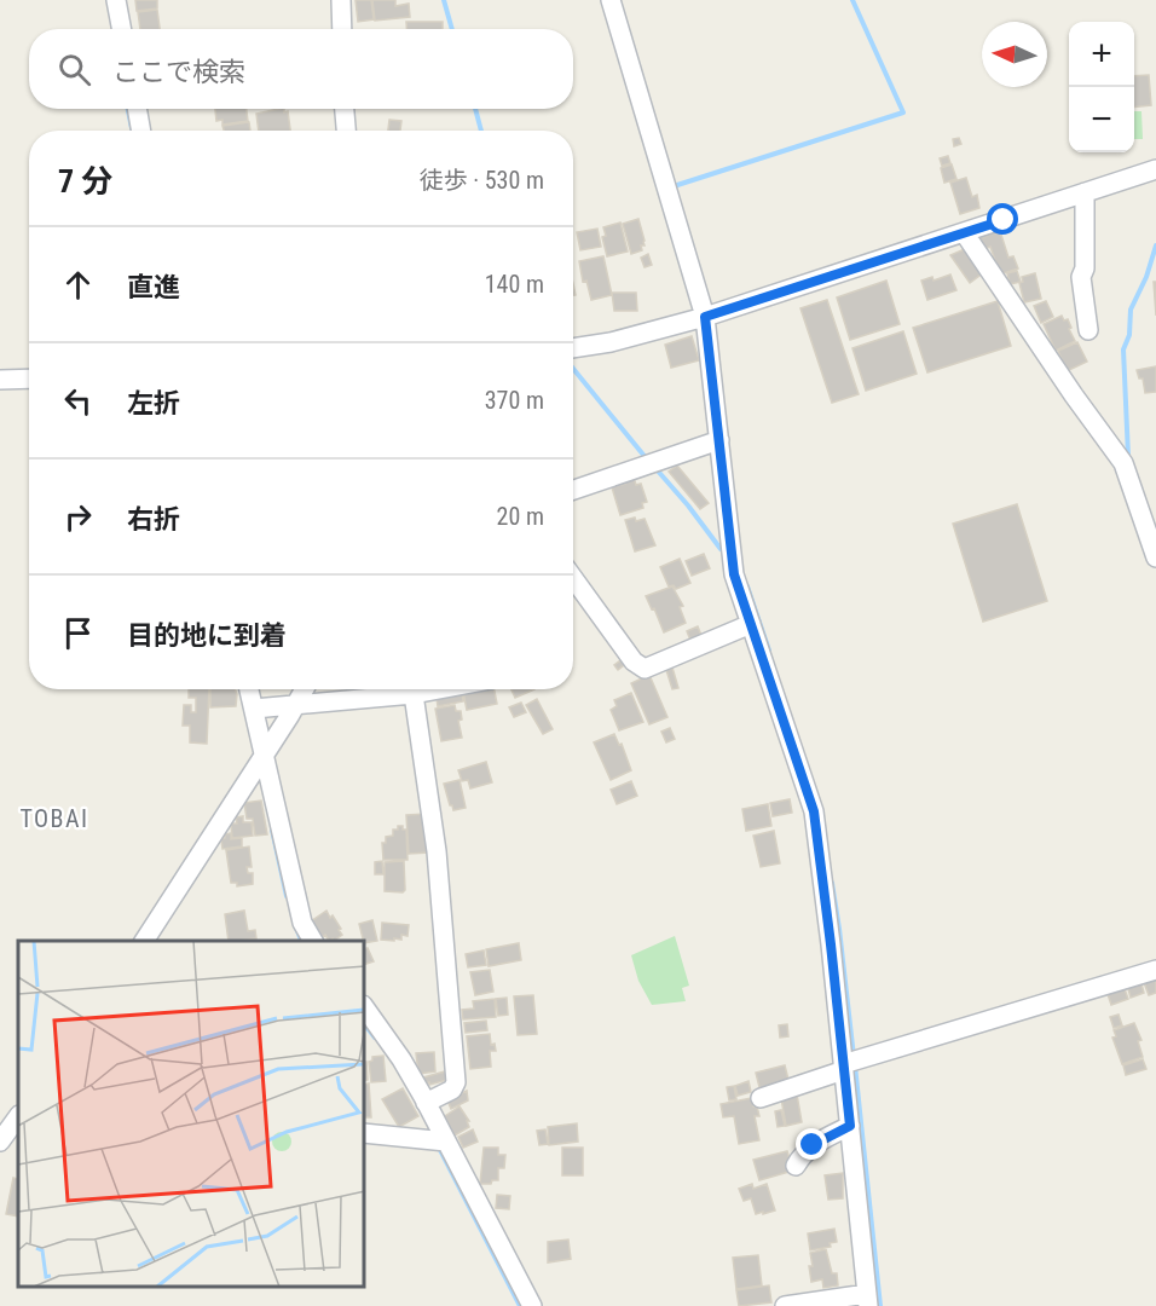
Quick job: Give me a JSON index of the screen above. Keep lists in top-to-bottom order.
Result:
{
  "districts": ["TOBAI"],
  "north": "left",
  "page": {
    "map_buttons": ["+", "−"],
    "search": "ここで検索",
    "heading": ["7 分", "徒歩 · 530 m"],
    "list": [
      ["直進", "140 m"],
      ["左折", "370 m"],
      ["右折", "20 m"],
      "目的地に到着"
    ]
  }
}
